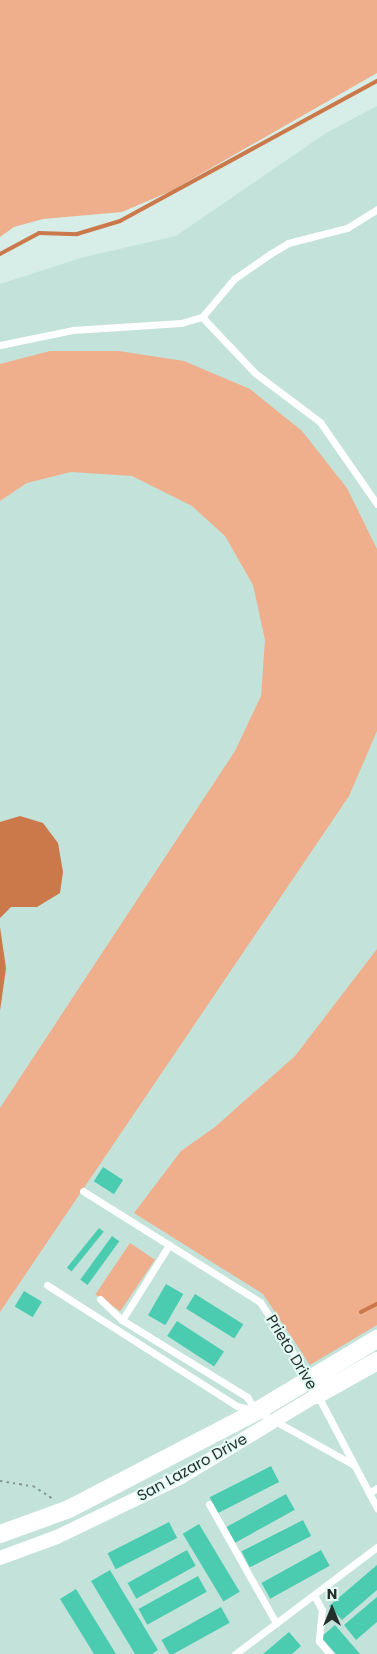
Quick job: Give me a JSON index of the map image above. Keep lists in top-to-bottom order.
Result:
{
  "streets": {
    "street": ["San Lazaro Drive"],
    "lane": ["Prieto Drive"]
  },
  "crossings": [
    ["Prieto Drive", "San Lazaro Drive"]
  ],
  "north": "top"
}
